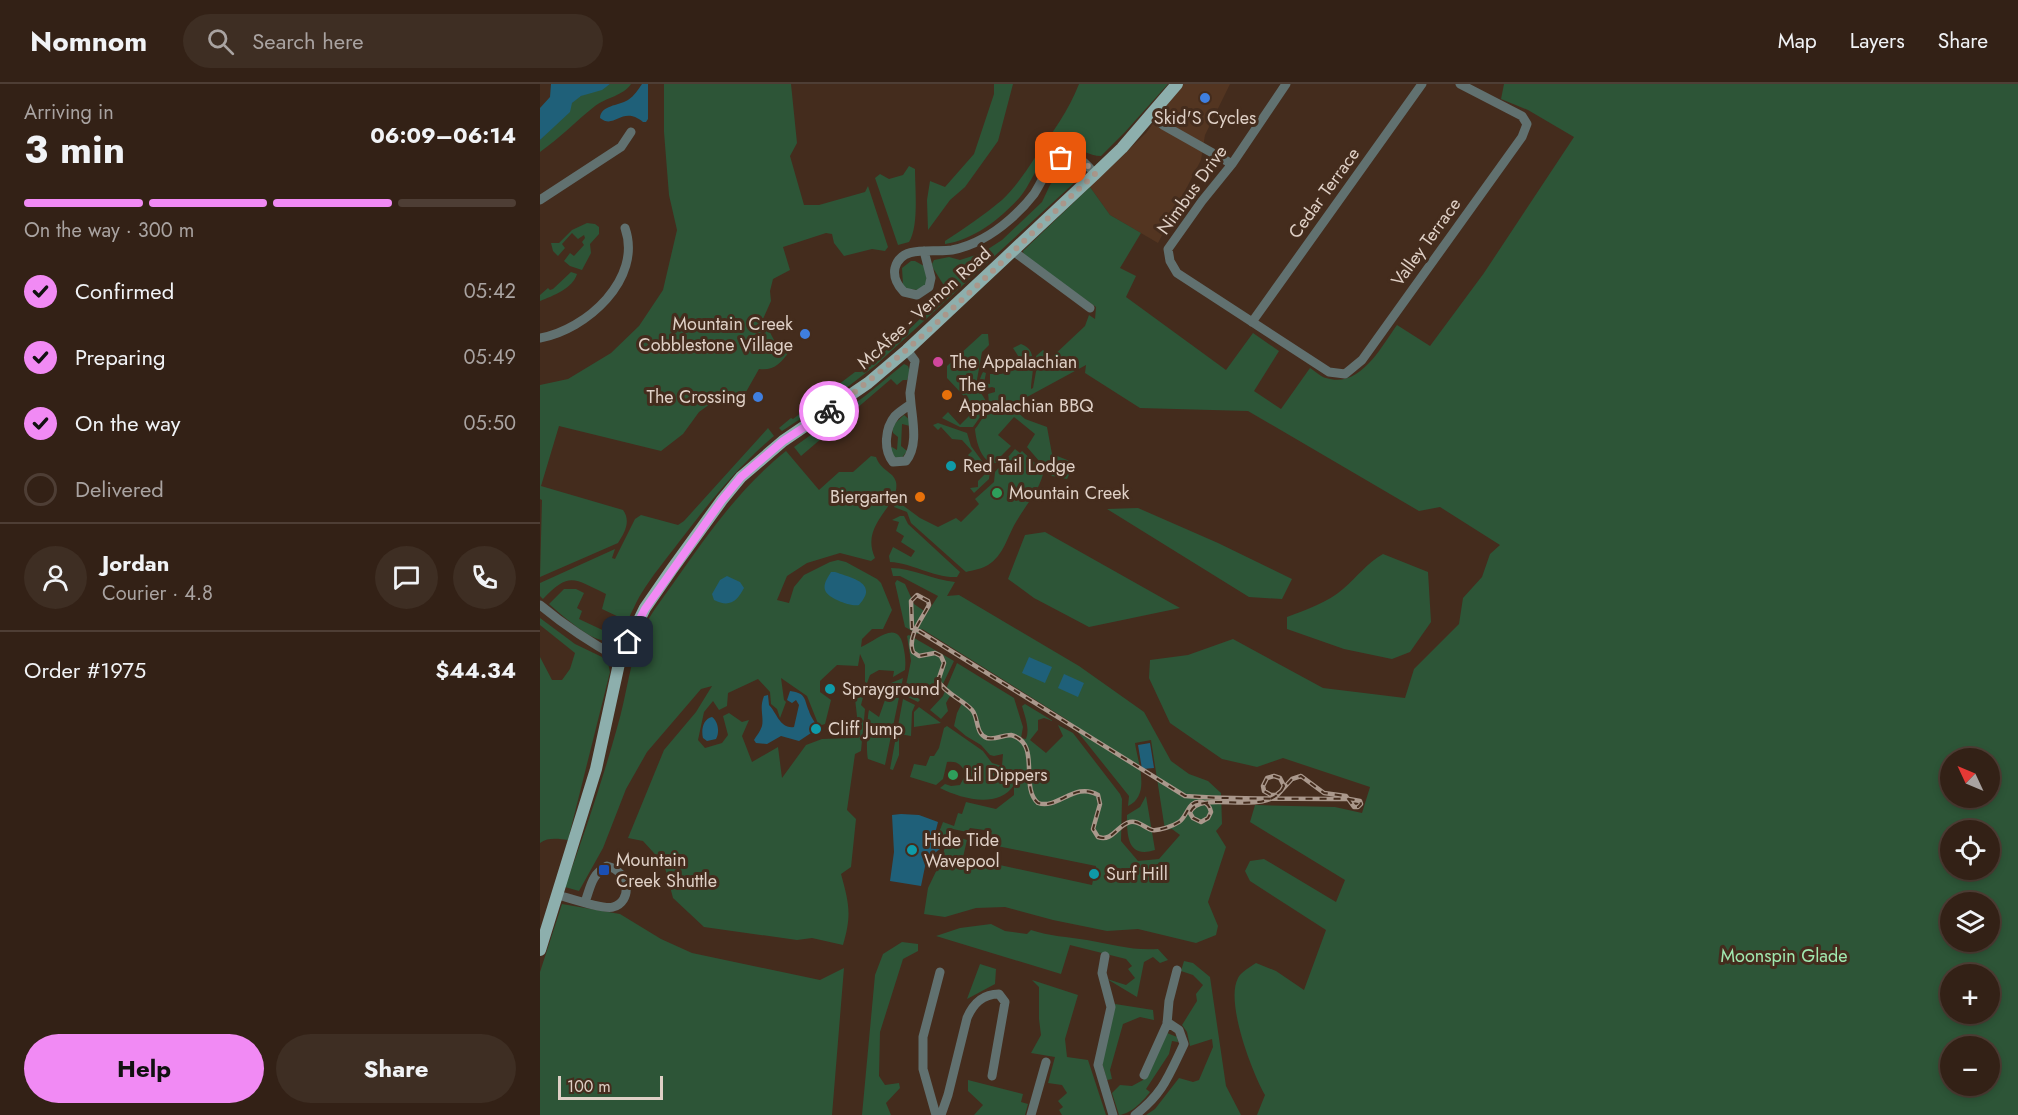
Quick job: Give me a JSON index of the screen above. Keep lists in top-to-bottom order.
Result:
{
  "streets": {
    "main road": ["McAfee - Vernon Road"],
    "street": ["Nimbus Drive", "Cedar Terrace", "Valley Terrace"]
  },
  "crossings": [
    ["Nimbus Drive", "Cedar Terrace"],
    ["Nimbus Drive", "Valley Terrace"]
  ],
  "parks": ["Moonspin Glade"],
  "places": {
    "other": [
      "Skid'S Cycles",
      "Mountain Creek Cobblestone Village",
      "The Appalachian",
      "The Appalachian BBQ",
      "The Crossing",
      "Red Tail Lodge",
      "Mountain Creek",
      "Biergarten",
      "Sprayground",
      "Cliff Jump",
      "Lil Dippers",
      "Hide Tide Wavepool",
      "Surf Hill"
    ],
    "transit": ["Mountain Creek Shuttle"]
  },
  "scale_bar": "100 m",
  "north": "top left",
  "page": {
    "header": "Nomnom",
    "search": "Search here",
    "nav": ["Map", "Layers", "Share"],
    "heading": ["3 min", "Arriving in", "06:09–06:14"],
    "panel": [
      "Jordan",
      "Courier · 4.8",
      "Order #1975",
      "$44.34"
    ],
    "bar": "On the way · 300 m",
    "list": [
      ["Confirmed", "05:42"],
      ["Preparing", "05:49"],
      ["On the way", "05:50"],
      "Delivered"
    ],
    "map_buttons": ["+", "−"],
    "buttons": ["Help", "Share"],
    "scale": "100 m"
  }
}
